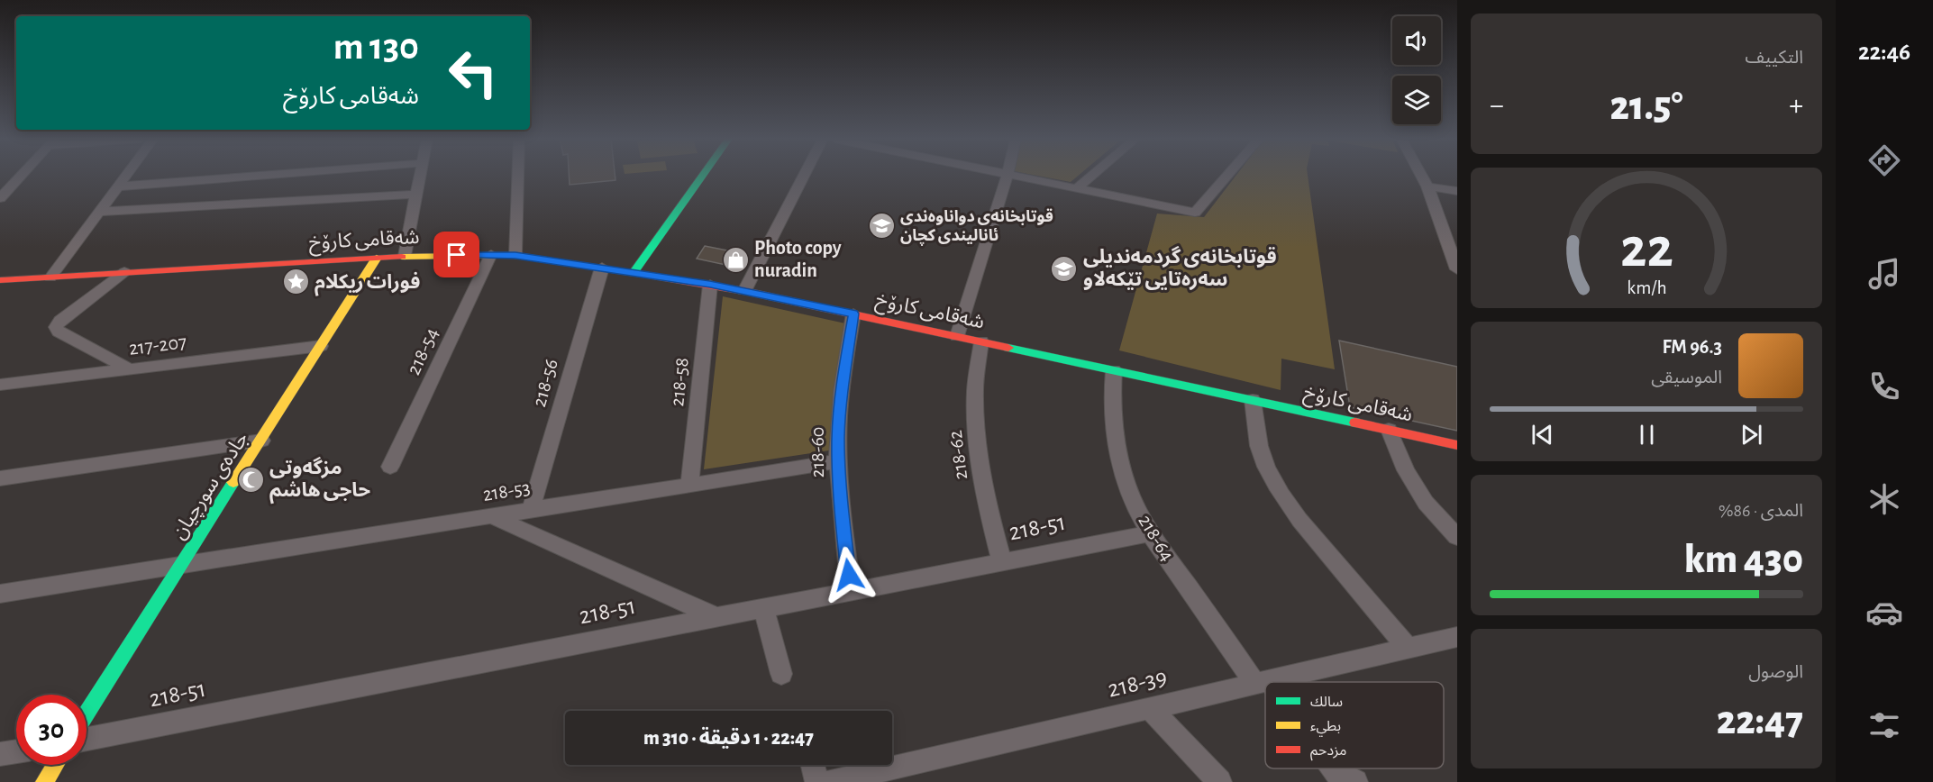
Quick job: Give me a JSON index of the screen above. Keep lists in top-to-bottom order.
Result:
{
  "streets": {
    "street": [
      "شەقامی کارۆخ",
      "217-207",
      "218-54",
      "218-58",
      "218-56",
      "218-60",
      "218-62",
      "جادەی سورچیان",
      "218-53",
      "218-51",
      "218-64",
      "218-39"
    ]
  },
  "crossings": [
    ["شەقامی کارۆخ", "218-54"],
    ["شەقامی کارۆخ", "218-58"],
    ["شەقامی کارۆخ", "218-56"],
    ["شەقامی کارۆخ", "218-60"],
    ["شەقامی کارۆخ", "218-62"],
    ["شەقامی کارۆخ", "جادەی سورچیان"],
    ["شەقامی کارۆخ", "218-64"],
    ["217-207", "جادەی سورچیان"],
    ["218-58", "218-53"],
    ["218-56", "218-53"],
    ["218-60", "218-53"],
    ["218-60", "218-51"],
    ["218-62", "218-51"],
    ["جادەی سورچیان", "218-53"],
    ["218-51", "218-64"],
    ["218-64", "218-39"]
  ],
  "places": {
    "school or university": ["قوتابخانەی دواناوەندی ئانالیندی كچان", "قوتابخانەی گردمەندیلی سەرەتایی تێكەلاو"],
    "shop": ["Photo copy nuradin"],
    "place": ["فورات ريکلام"],
    "mosque": ["مزگەوتی حاجی هاشم"]
  },
  "legend": ["سالك", "بطيء", "مزدحم"],
  "page": {
    "tabs": "22:46",
    "tile": [
      "التكييف",
      ["المدى · 86%", "430 km"],
      ["الوصول", "22:47"]
    ],
    "turn": ["130 m", "شەقامی کارۆخ"],
    "heat": ["−", "21.5°", "+"],
    "song": ["96.3 FM", "الموسيقى"],
    "limit": "30",
    "trip": "22:47 · 1 دقيقة · 310 m",
    "gauge": ["22", "km/h"]
  }
}
